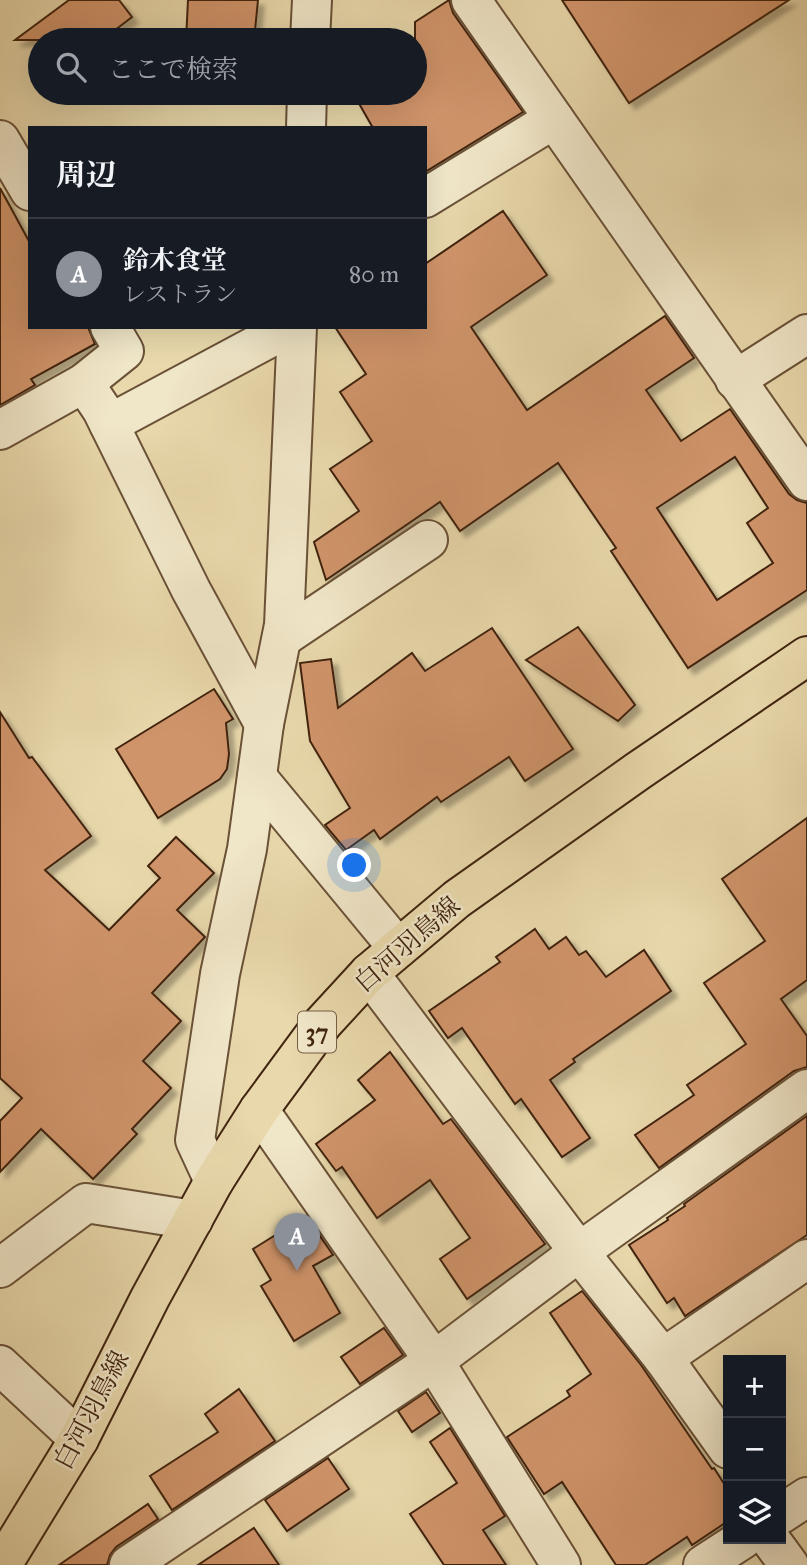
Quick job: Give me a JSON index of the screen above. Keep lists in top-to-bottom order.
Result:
{
  "streets": {
    "main road": ["白河羽鳥線", "37"]
  },
  "page": {
    "search": "ここで検索",
    "heading": "周辺",
    "list": [
      {
        "mark": "A",
        "name": "鈴木食堂",
        "note": "レストラン",
        "value": "80 m"
      }
    ],
    "pins": "A",
    "map_buttons": ["+", "−"]
  }
}
